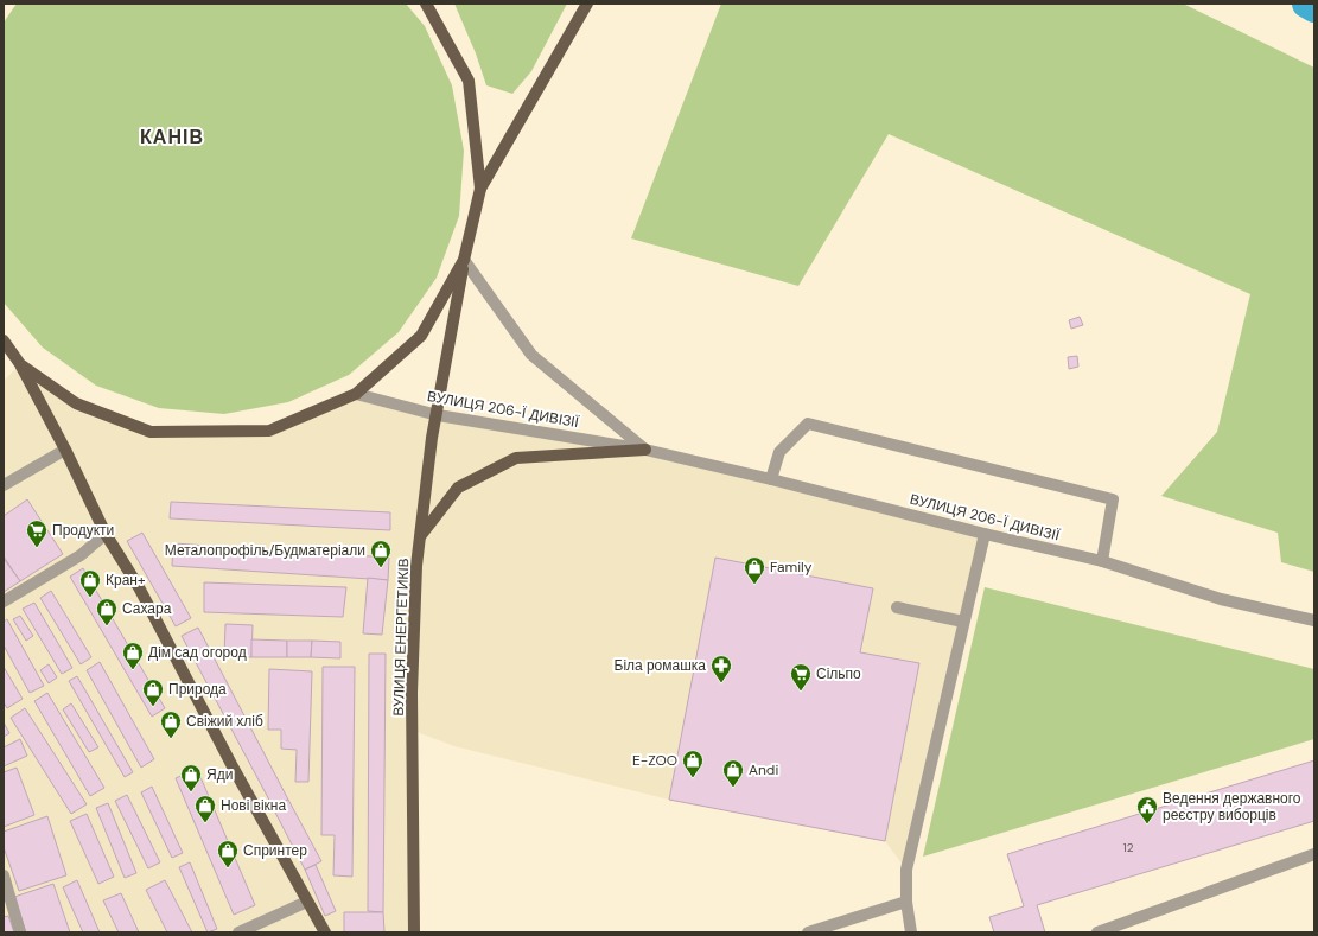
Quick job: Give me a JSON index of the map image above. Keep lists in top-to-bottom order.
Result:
{
  "streets": {
    "main road": ["ВУЛИЦЯ ЕНЕРГЕТИКІВ"],
    "street": ["ВУЛИЦЯ 206-Ї ДИВІЗІЇ"]
  },
  "crossings": [
    ["ВУЛИЦЯ 206-Ї ДИВІЗІЇ", "ВУЛИЦЯ ЕНЕРГЕТИКІВ"]
  ],
  "districts": ["КАНІВ"],
  "places": {
    "supermarket": ["Продукти", "Сільпо"],
    "shop": [
      "Металопрофіль/Будматеріали",
      "Family",
      "Кран+",
      "Сахара",
      "Дім сад огород",
      "Природа",
      "Свіжий хліб",
      "E-ZOO",
      "Andi",
      "Яди",
      "Нові вікна",
      "Спринтер"
    ],
    "pharmacy": ["Біла ромашка"],
    "public building": ["Ведення державного реєстру виборців"]
  },
  "house_numbers": ["12"]
}
